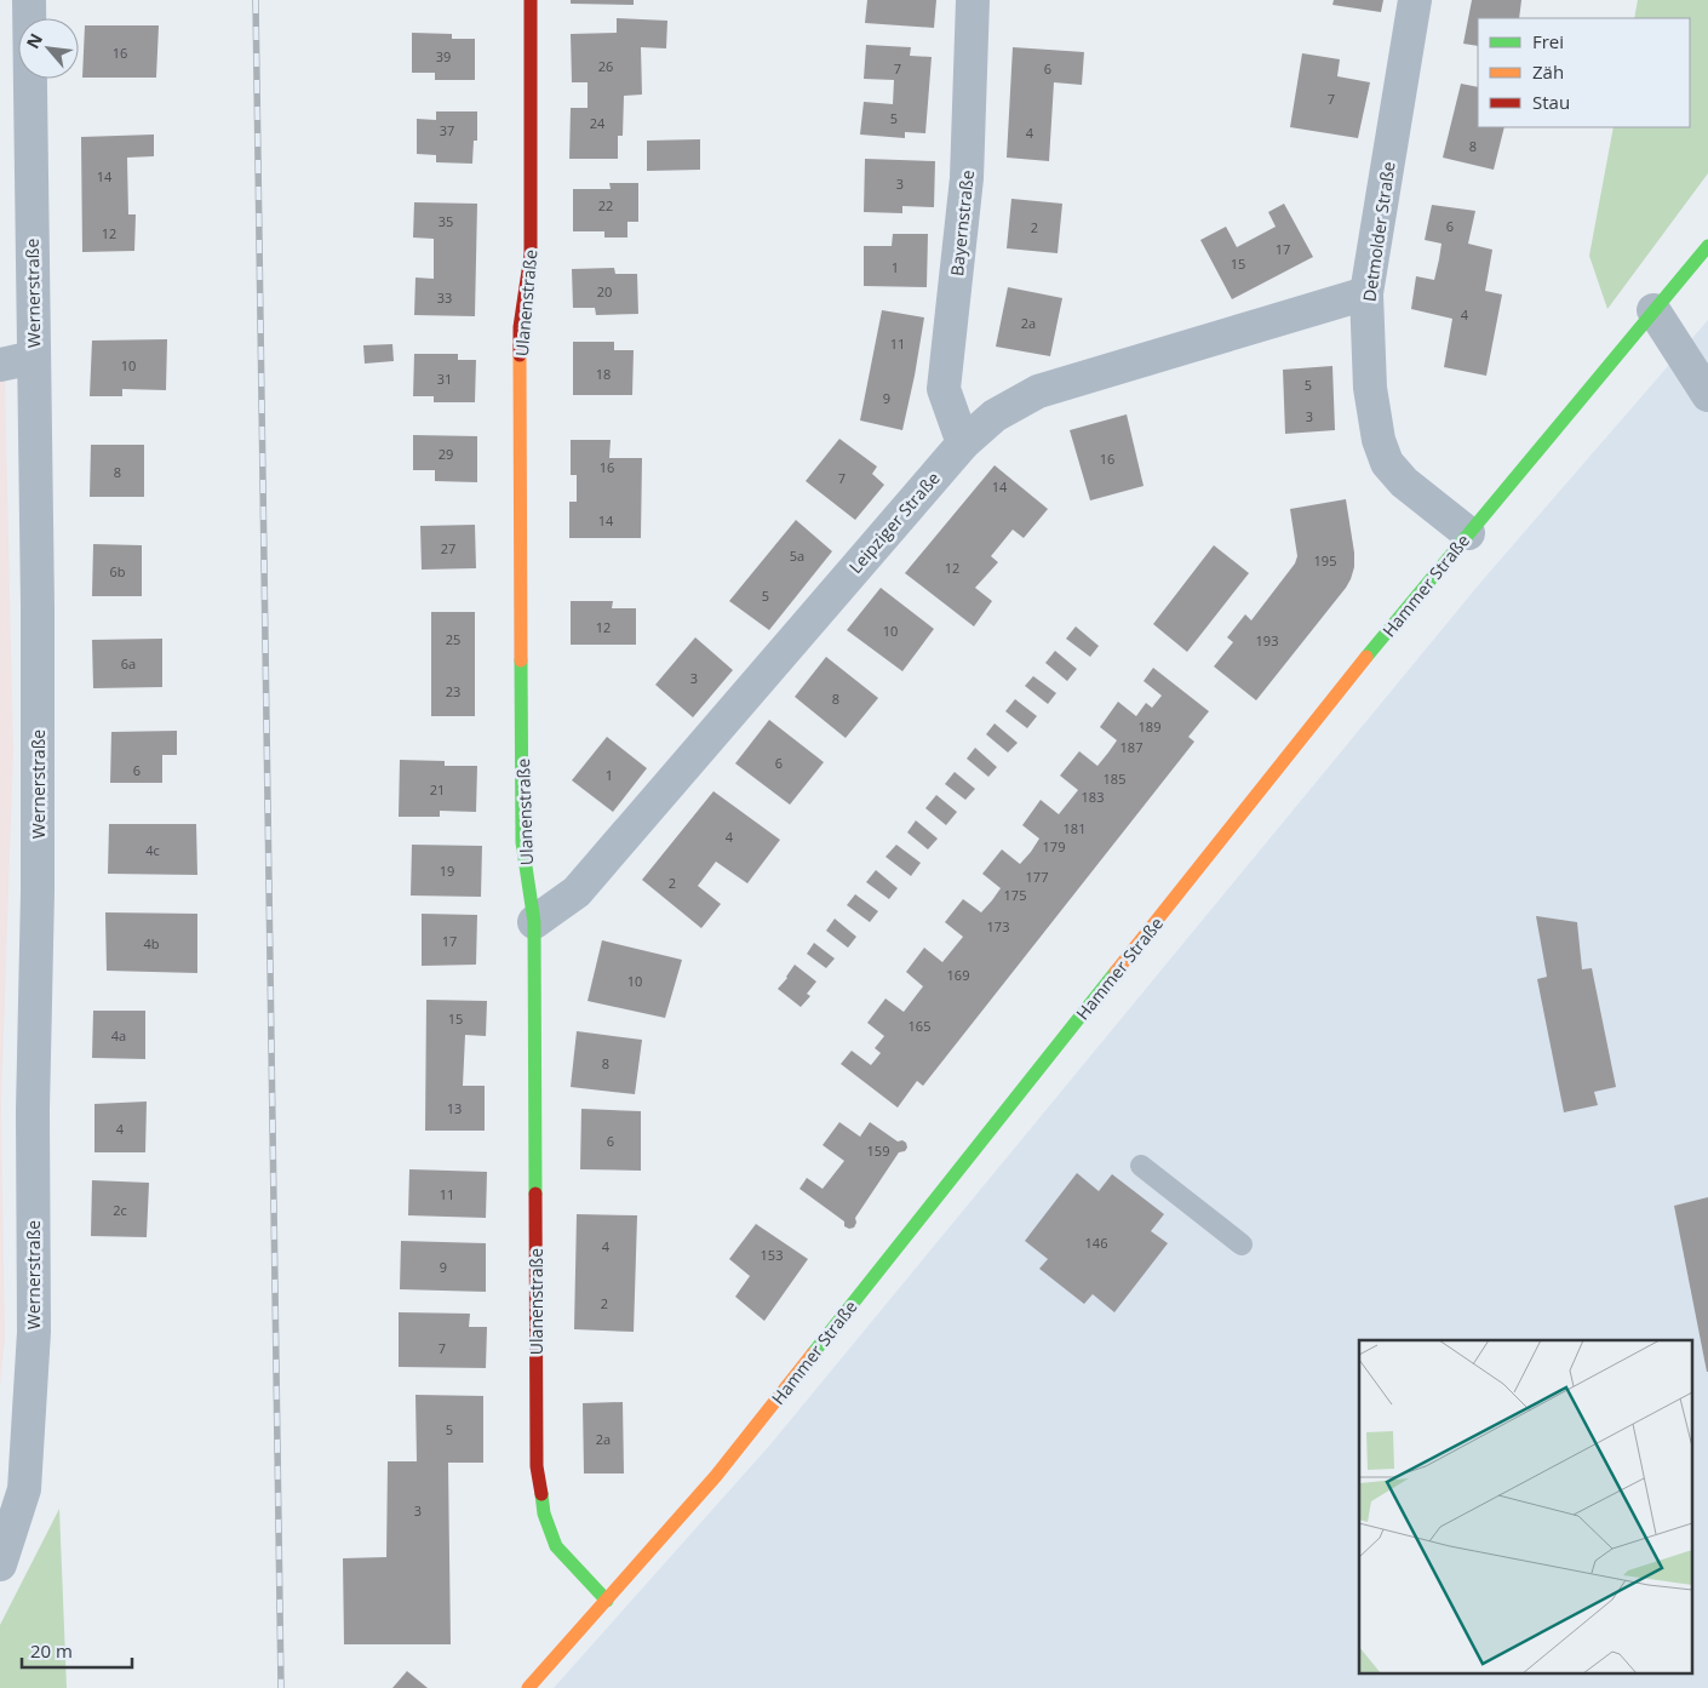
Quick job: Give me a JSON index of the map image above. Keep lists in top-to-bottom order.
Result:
{
  "streets": {
    "main road": ["Ulanenstraße", "Hammer Straße"],
    "street": [
      "Bayernstraße",
      "Detmolder Straße",
      "Wernerstraße",
      "Leipziger Straße"
    ]
  },
  "crossings": [
    ["Bayernstraße", "Leipziger Straße"],
    ["Detmolder Straße", "Leipziger Straße"],
    ["Detmolder Straße", "Hammer Straße"],
    ["Ulanenstraße", "Leipziger Straße"],
    ["Ulanenstraße", "Hammer Straße"]
  ],
  "house_numbers": [
    "16",
    "39",
    "26",
    "7",
    "6",
    "7",
    "5",
    "24",
    "37",
    "4",
    "8",
    "14",
    "3",
    "22",
    "35",
    "6",
    "2",
    "12",
    "17",
    "15",
    "1",
    "20",
    "33",
    "4",
    "2a",
    "11",
    "10",
    "18",
    "31",
    "5",
    "9",
    "3",
    "29",
    "16",
    "16",
    "8",
    "7",
    "14",
    "14",
    "27",
    "5a",
    "195",
    "12",
    "6b",
    "5",
    "12",
    "10",
    "25",
    "193",
    "6a",
    "3",
    "23",
    "8",
    "189",
    "187",
    "6",
    "6",
    "1",
    "185",
    "21",
    "183",
    "181",
    "4",
    "179",
    "4c",
    "19",
    "177",
    "2",
    "175",
    "173",
    "17",
    "4b",
    "169",
    "10",
    "15",
    "165",
    "4a",
    "8",
    "13",
    "4",
    "6",
    "159",
    "11",
    "2c",
    "146",
    "4",
    "153",
    "9",
    "2",
    "7",
    "5",
    "2a",
    "3"
  ],
  "legend": ["Frei", "Zäh", "Stau"],
  "scale_bar": "20 m",
  "north": "top left"
}
